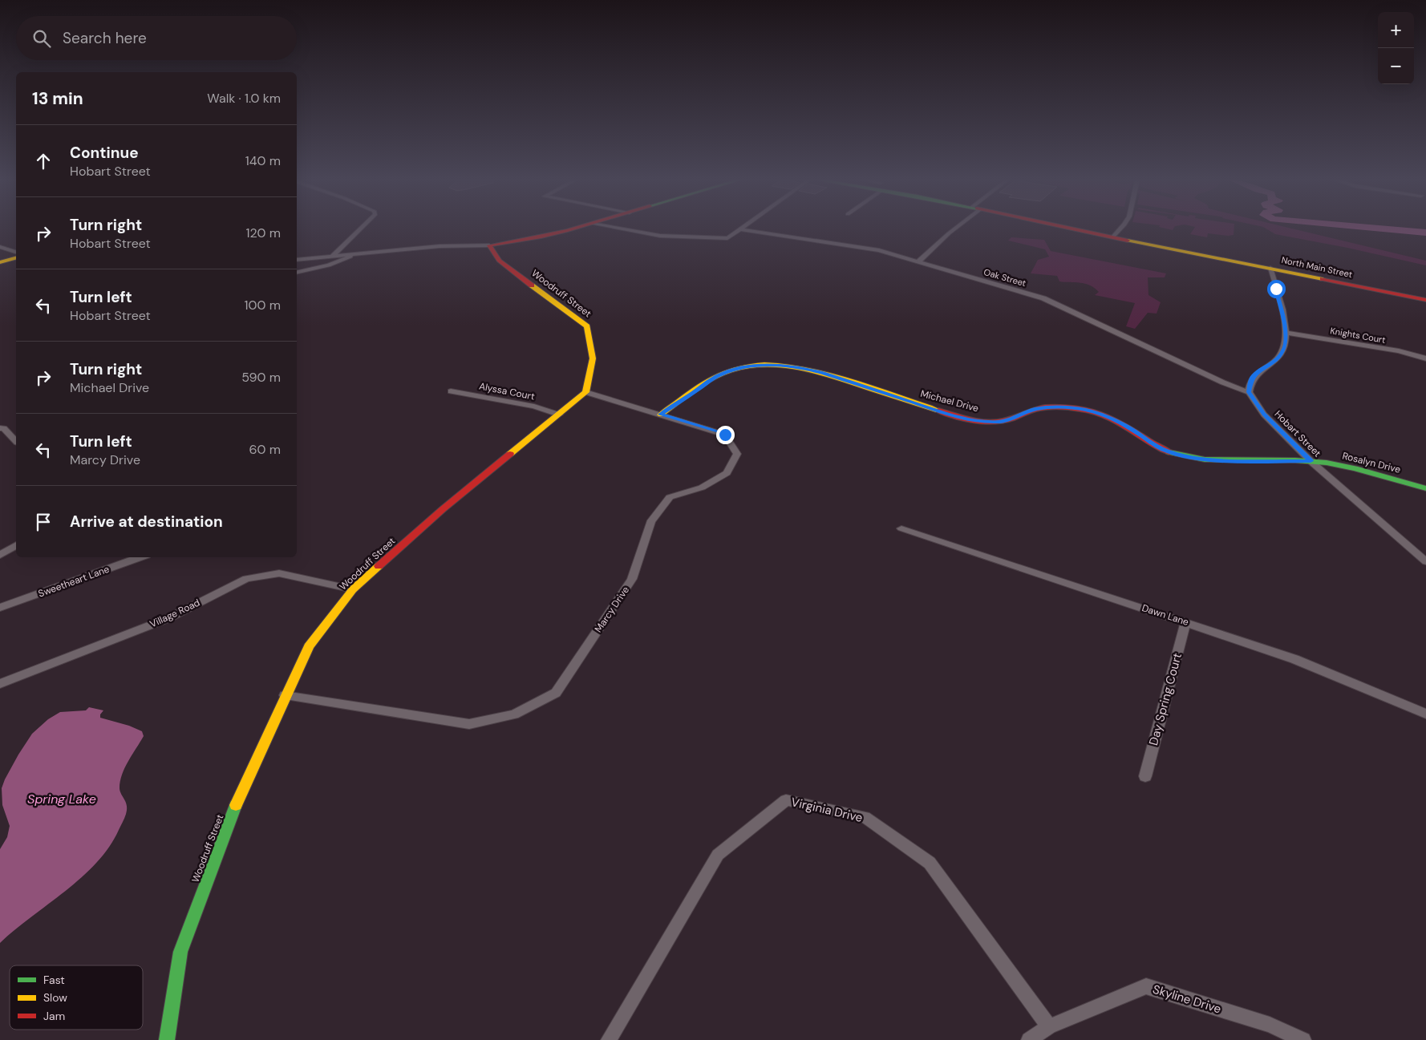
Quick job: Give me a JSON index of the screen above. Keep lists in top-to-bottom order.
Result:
{
  "streets": {
    "main road": [
      "North Main Street",
      "Woodruff Street",
      "Michael Drive",
      "Rosalyn Drive"
    ],
    "street": [
      "Oak Street",
      "Knights Court",
      "Alyssa Court",
      "Hobart Street",
      "Sweetheart Lane",
      "Marcy Drive",
      "Village Road",
      "Dawn Lane",
      "Day Spring Court",
      "Virginia Drive",
      "Skyline Drive"
    ]
  },
  "crossings": [
    ["Oak Street", "Hobart Street"],
    ["Woodruff Street", "Alyssa Court"],
    ["Woodruff Street", "Marcy Drive"],
    ["Woodruff Street", "Village Road"],
    ["Michael Drive", "Hobart Street"],
    ["Michael Drive", "Rosalyn Drive"],
    ["Michael Drive", "Marcy Drive"],
    ["Hobart Street", "Rosalyn Drive"],
    ["Dawn Lane", "Day Spring Court"],
    ["Virginia Drive", "Skyline Drive"]
  ],
  "water": ["Spring Lake"],
  "legend": ["Fast", "Slow", "Jam"],
  "page": {
    "map_buttons": ["+", "−"],
    "search": "Search here",
    "heading": ["13 min", "Walk · 1.0 km"],
    "list": [
      ["Continue", "Hobart Street", "140 m"],
      ["Turn right", "Hobart Street", "120 m"],
      ["Turn left", "Hobart Street", "100 m"],
      ["Turn right", "Michael Drive", "590 m"],
      ["Turn left", "Marcy Drive", "60 m"],
      "Arrive at destination"
    ]
  }
}
